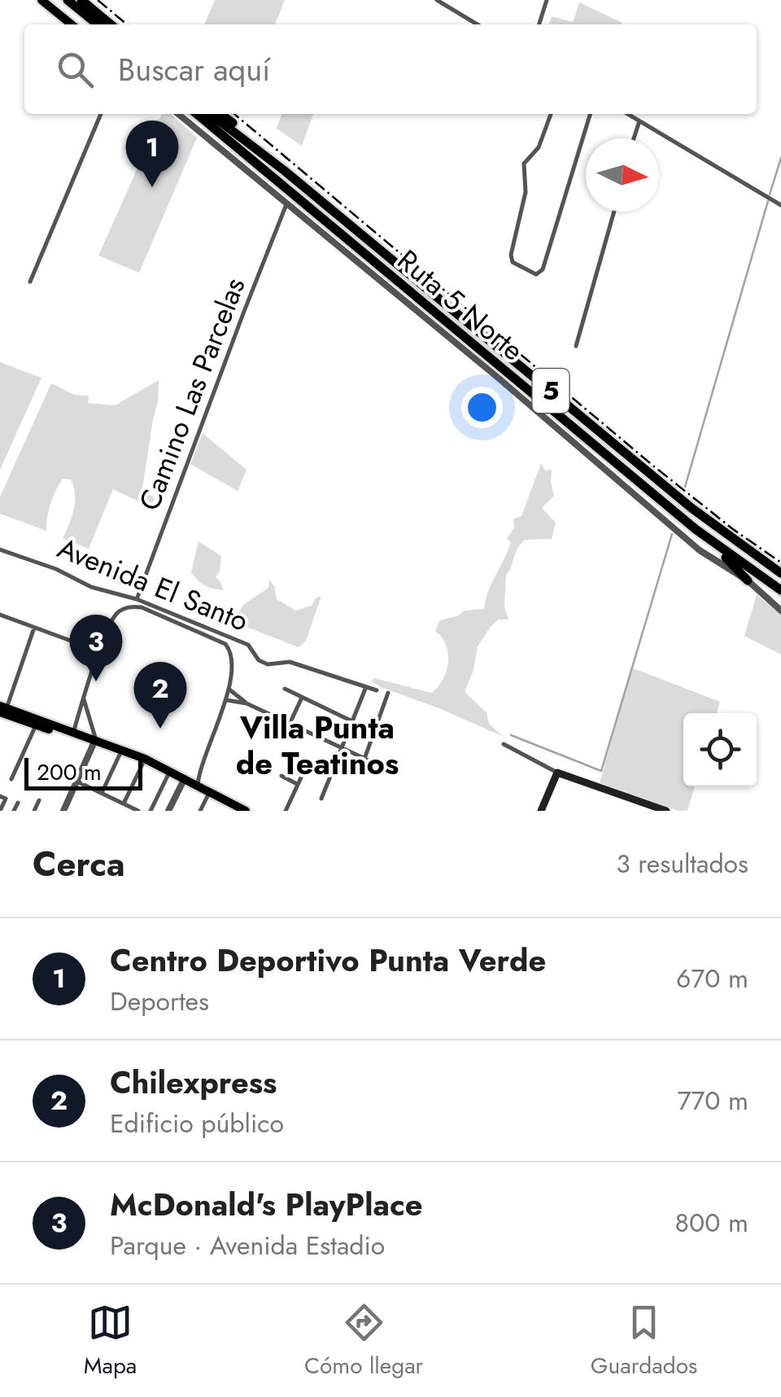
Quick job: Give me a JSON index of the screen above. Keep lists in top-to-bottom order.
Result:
{
  "streets": {
    "highway": ["Ruta 5 Norte", "5"],
    "street": ["Camino Las Parcelas", "Avenida El Santo"]
  },
  "crossings": [
    ["Camino Las Parcelas", "Avenida El Santo"]
  ],
  "districts": ["Villa Punta de Teatinos"],
  "scale_bar": "200 m",
  "north": "right",
  "page": {
    "search": "Buscar aquí",
    "pins": ["1", "3", "2"],
    "scale": "200 m",
    "heading": ["Cerca", "3 resultados"],
    "list": [
      {
        "mark": "1",
        "name": "Centro Deportivo Punta Verde",
        "note": "Deportes",
        "value": "670 m"
      },
      {
        "mark": "2",
        "name": "Chilexpress",
        "note": "Edificio público",
        "value": "770 m"
      },
      {
        "mark": "3",
        "name": "McDonald's PlayPlace",
        "note": "Parque · Avenida Estadio",
        "value": "800 m"
      }
    ],
    "nav": ["Mapa", "Cómo llegar", "Guardados"]
  }
}
